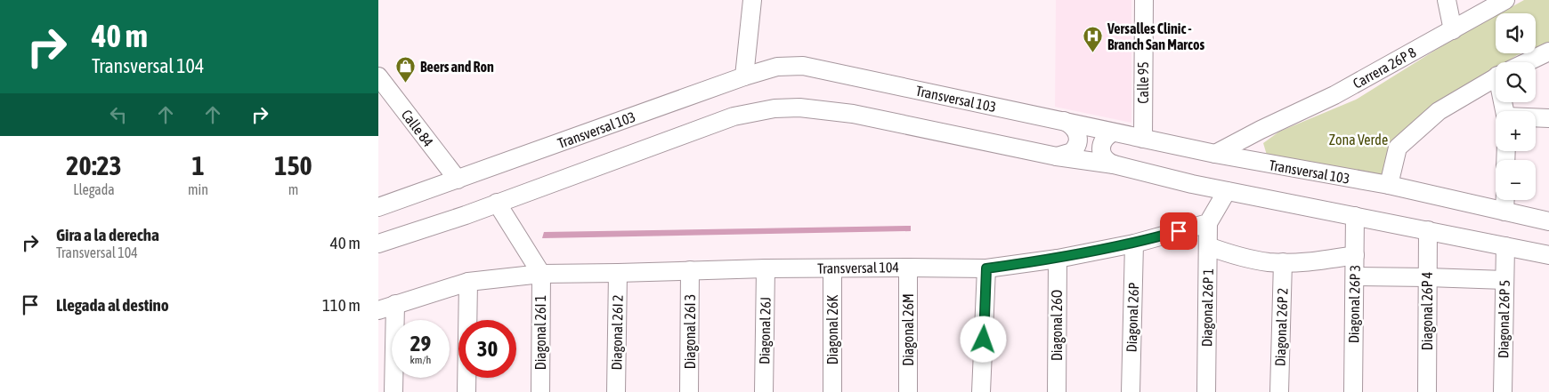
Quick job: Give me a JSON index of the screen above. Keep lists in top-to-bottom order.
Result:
{
  "streets": {
    "street": [
      "Carrera 26P 8",
      "Calle 95",
      "Transversal 103",
      "Calle 84",
      "Transversal 104",
      "Diagonal 26P 3",
      "Diagonal 26P 1",
      "Diagonal 26P 4",
      "Diagonal 26P",
      "Diagonal 26P 5",
      "Diagonal 26O",
      "Diagonal 26P 2",
      "Diagonal 26K",
      "Diagonal 26M",
      "Diagonal 26J",
      "Diagonal 26I 3",
      "Diagonal 26I 1",
      "Diagonal 26I 2"
    ]
  },
  "crossings": [
    ["Carrera 26P 8", "Transversal 103"],
    ["Calle 95", "Transversal 103"],
    ["Transversal 103", "Calle 84"],
    ["Transversal 104", "Diagonal 26P 1"],
    ["Transversal 104", "Diagonal 26P"],
    ["Transversal 104", "Diagonal 26O"],
    ["Transversal 104", "Diagonal 26K"],
    ["Transversal 104", "Diagonal 26M"],
    ["Transversal 104", "Diagonal 26J"],
    ["Transversal 104", "Diagonal 26I 3"],
    ["Transversal 104", "Diagonal 26I 1"],
    ["Transversal 104", "Diagonal 26I 2"]
  ],
  "parks": ["Zona Verde"],
  "places": {
    "hospital": ["Versalles Clinic - Branch San Marcos"],
    "shop": ["Beers and Ron"]
  },
  "page": {
    "turn": ["40 m", "Transversal 104"],
    "map_buttons": ["+", "−"],
    "eta": [
      "20:23",
      "Llegada",
      "1",
      "min",
      "150",
      "m"
    ],
    "list": [
      {
        "name": "Gira a la derecha",
        "note": "Transversal 104",
        "value": "40 m"
      },
      {
        "name": "Llegada al destino",
        "value": "110 m"
      }
    ],
    "speed": "29 km/h",
    "limit": "30"
  }
}
